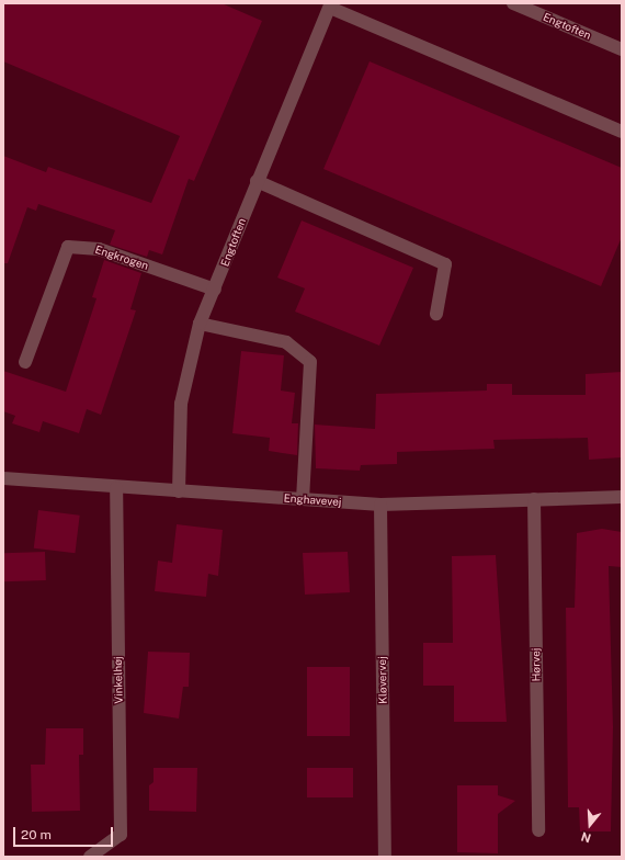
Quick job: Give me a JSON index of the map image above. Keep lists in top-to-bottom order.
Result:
{
  "streets": {
    "street": [
      "Engtoften",
      "Engkrogen",
      "Enghavevej",
      "Hørvej",
      "Vinkelhøj",
      "Kløvervej"
    ]
  },
  "crossings": [
    ["Engtoften", "Engkrogen"],
    ["Engtoften", "Enghavevej"],
    ["Enghavevej", "Hørvej"],
    ["Enghavevej", "Vinkelhøj"],
    ["Enghavevej", "Kløvervej"]
  ],
  "scale_bar": "20 m",
  "north": "bottom"
}
